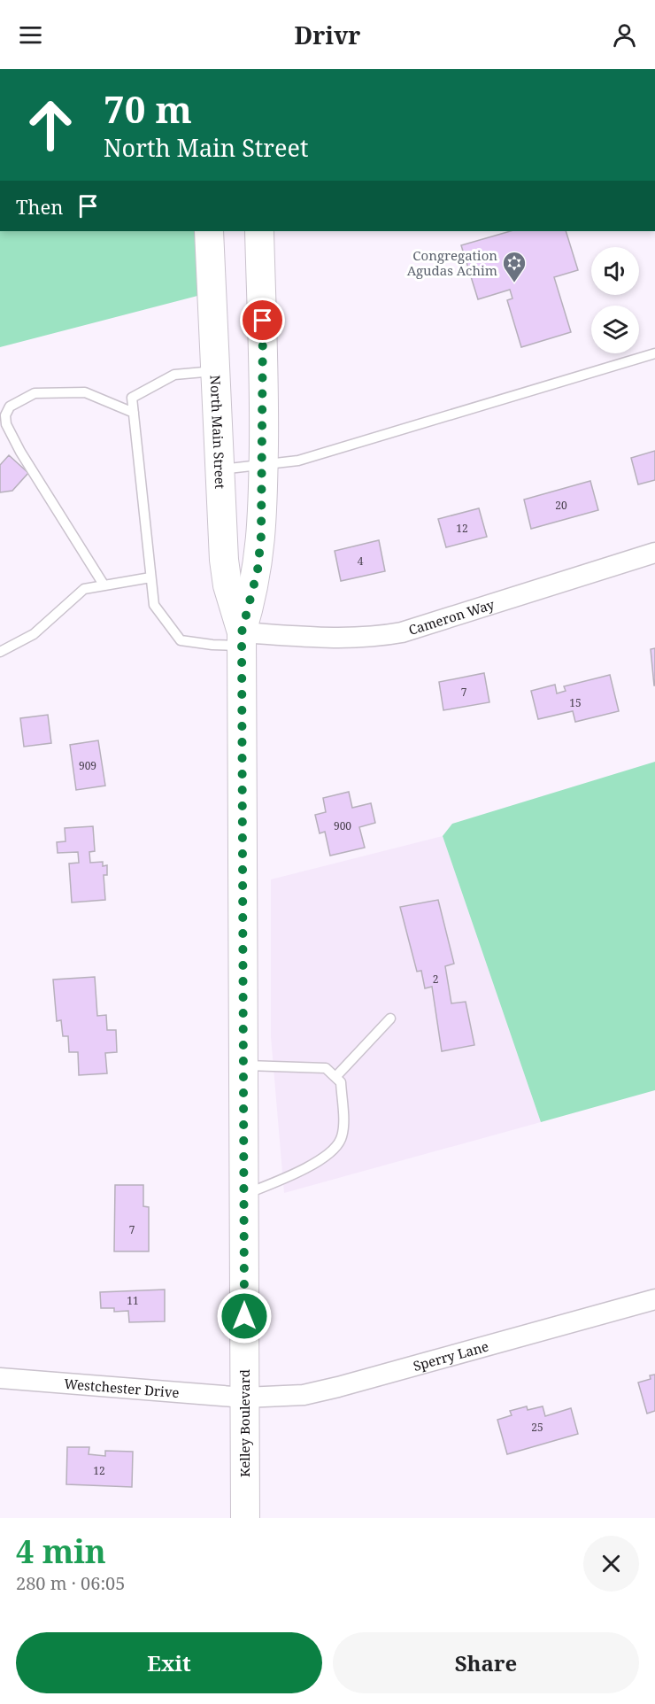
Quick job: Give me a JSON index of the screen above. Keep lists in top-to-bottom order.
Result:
{
  "streets": {
    "main road": ["North Main Street", "Kelley Boulevard"],
    "street": ["Cameron Way", "Sperry Lane", "Westchester Drive"]
  },
  "crossings": [
    ["North Main Street", "Cameron Way"],
    ["North Main Street", "Kelley Boulevard"],
    ["Sperry Lane", "Westchester Drive"],
    ["Sperry Lane", "Kelley Boulevard"],
    ["Westchester Drive", "Kelley Boulevard"]
  ],
  "places": {
    "synagogue": ["Congregation Agudas Achim"]
  },
  "house_numbers": [
    "20",
    "12",
    "4",
    "7",
    "15",
    "909",
    "900",
    "2",
    "7",
    "11",
    "25",
    "12"
  ],
  "page": {
    "header": "Drivr",
    "turn": ["70 m", "North Main Street"],
    "then": "Then",
    "heading": ["4 min", "280 m · 06:05"],
    "buttons": ["Exit", "Share"]
  }
}
